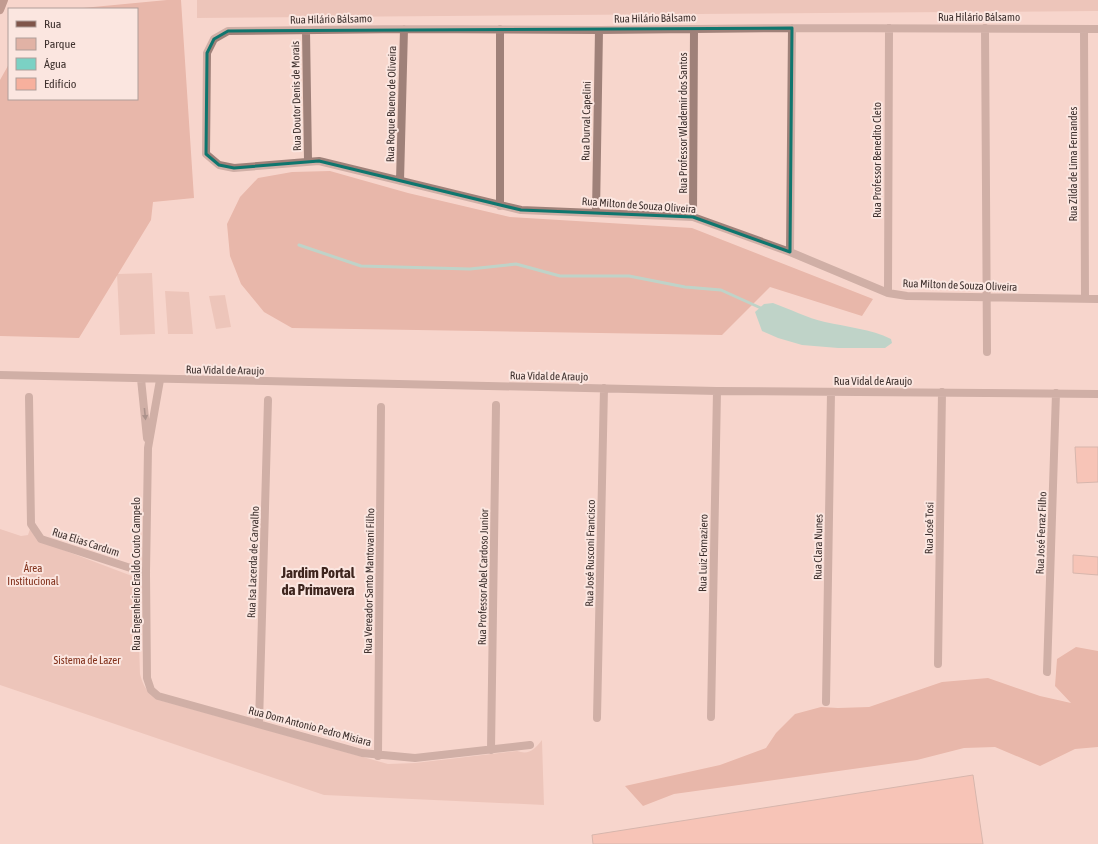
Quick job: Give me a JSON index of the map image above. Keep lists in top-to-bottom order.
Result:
{
  "streets": {
    "street": [
      "Rua Hilário Bálsamo",
      "Rua Doutor Denis de Morais",
      "Rua Roque Bueno de Oliveira",
      "Rua Durval Capelini",
      "Rua Professor Wlademir dos Santos",
      "Rua Professor Benedito Cleto",
      "Rua Zilda de Lima Fernandes",
      "Rua Milton de Souza Oliveira",
      "Rua Vidal de Araujo",
      "Rua José Tosi",
      "Rua José Ferraz Filho",
      "Rua Elias Cardum",
      "Rua Clara Nunes",
      "Rua José Rusconi Francisco",
      "Rua Luiz Fornaziero",
      "Rua Isa Lacerda de Carvalho",
      "Rua Engenheiro Eraldo Couto Campelo",
      "Rua Professor Abel Cardoso Junior",
      "Rua Vereador Santo Mantovani Filho",
      "Rua Dom Antonio Pedro Misiara"
    ]
  },
  "crossings": [
    ["Rua Hilário Bálsamo", "Rua Doutor Denis de Morais"],
    ["Rua Hilário Bálsamo", "Rua Roque Bueno de Oliveira"],
    ["Rua Hilário Bálsamo", "Rua Durval Capelini"],
    ["Rua Hilário Bálsamo", "Rua Professor Wlademir dos Santos"],
    ["Rua Hilário Bálsamo", "Rua Professor Benedito Cleto"],
    ["Rua Hilário Bálsamo", "Rua Zilda de Lima Fernandes"],
    ["Rua Hilário Bálsamo", "Rua Milton de Souza Oliveira"],
    ["Rua Doutor Denis de Morais", "Rua Milton de Souza Oliveira"],
    ["Rua Roque Bueno de Oliveira", "Rua Milton de Souza Oliveira"],
    ["Rua Durval Capelini", "Rua Milton de Souza Oliveira"],
    ["Rua Professor Wlademir dos Santos", "Rua Milton de Souza Oliveira"],
    ["Rua Professor Benedito Cleto", "Rua Milton de Souza Oliveira"],
    ["Rua Zilda de Lima Fernandes", "Rua Milton de Souza Oliveira"],
    ["Rua Vidal de Araujo", "Rua José Tosi"],
    ["Rua Vidal de Araujo", "Rua José Ferraz Filho"],
    ["Rua Vidal de Araujo", "Rua Clara Nunes"],
    ["Rua Vidal de Araujo", "Rua José Rusconi Francisco"],
    ["Rua Vidal de Araujo", "Rua Luiz Fornaziero"],
    ["Rua Vidal de Araujo", "Rua Engenheiro Eraldo Couto Campelo"],
    ["Rua Elias Cardum", "Rua Engenheiro Eraldo Couto Campelo"],
    ["Rua Isa Lacerda de Carvalho", "Rua Dom Antonio Pedro Misiara"],
    ["Rua Engenheiro Eraldo Couto Campelo", "Rua Dom Antonio Pedro Misiara"],
    ["Rua Professor Abel Cardoso Junior", "Rua Dom Antonio Pedro Misiara"],
    ["Rua Vereador Santo Mantovani Filho", "Rua Dom Antonio Pedro Misiara"]
  ],
  "districts": ["Jardim Portal da Primavera"],
  "parks": ["Área Institucional", "Sistema de Lazer"],
  "legend": [
    "Rua",
    "Parque",
    "Água",
    "Edifício"
  ]
}
